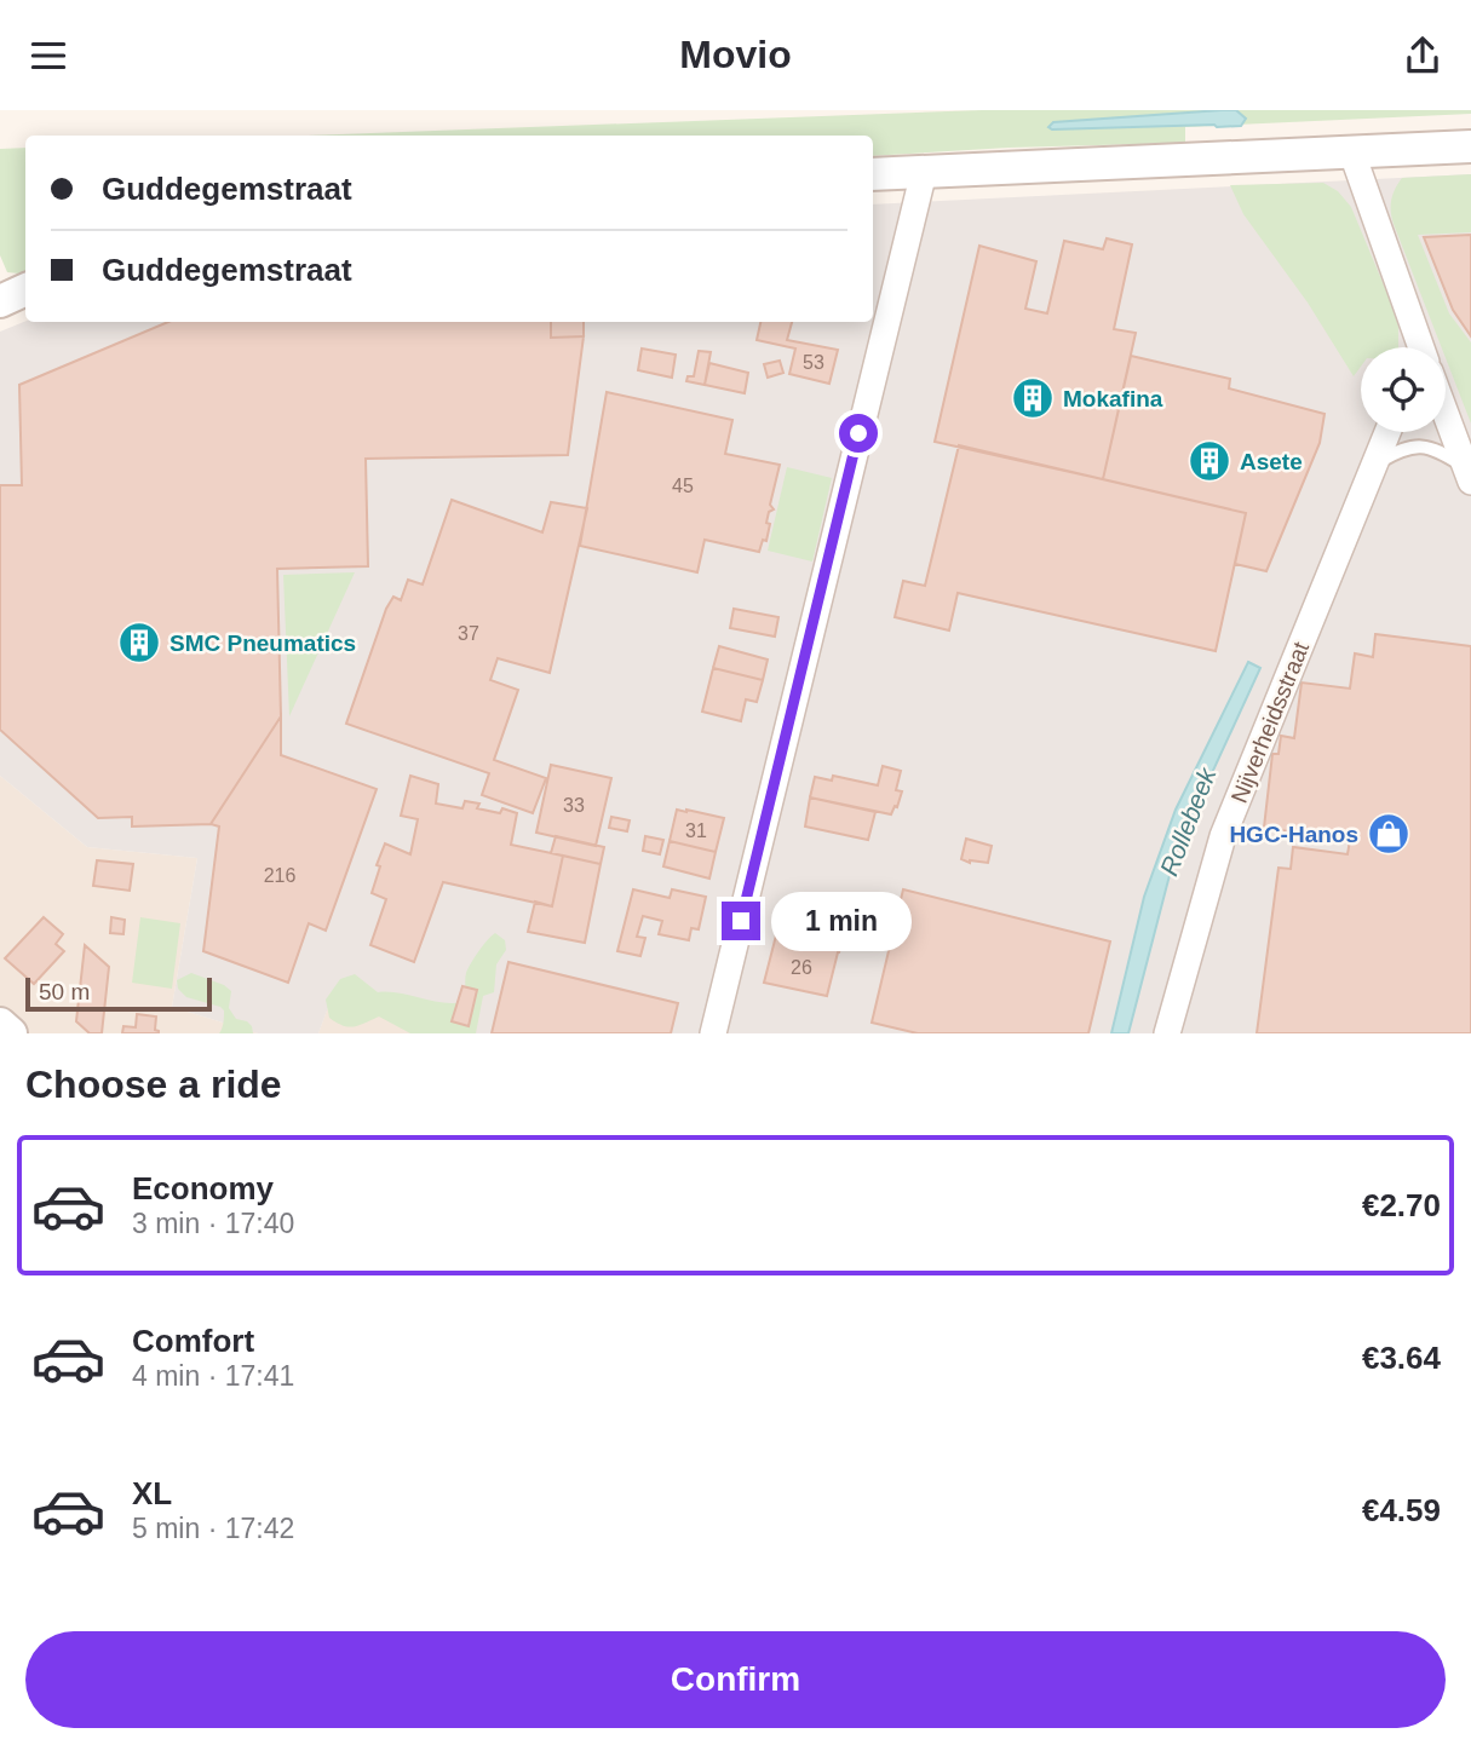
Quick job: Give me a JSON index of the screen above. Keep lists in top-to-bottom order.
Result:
{
  "streets": {
    "street": ["Nijverheidsstraat"]
  },
  "water": ["Rollebeek"],
  "places": {
    "building": ["Mokafina", "Asete", "SMC Pneumatics"],
    "shop": ["HGC-Hanos"]
  },
  "house_numbers": [
    "53",
    "45",
    "37",
    "33",
    "31",
    "216",
    "26"
  ],
  "scale_bar": "50 m",
  "page": {
    "header": "Movio",
    "banner": ["Guddegemstraat", "Guddegemstraat"],
    "bubble": "1 min",
    "scale": "50 m",
    "heading": "Choose a ride",
    "list": [
      {
        "name": "Economy",
        "note": "3 min · 17:40",
        "value": "€2.70"
      },
      {
        "name": "Comfort",
        "note": "4 min · 17:41",
        "value": "€3.64"
      },
      {
        "name": "XL",
        "note": "5 min · 17:42",
        "value": "€4.59"
      }
    ],
    "buttons": "Confirm"
  }
}
